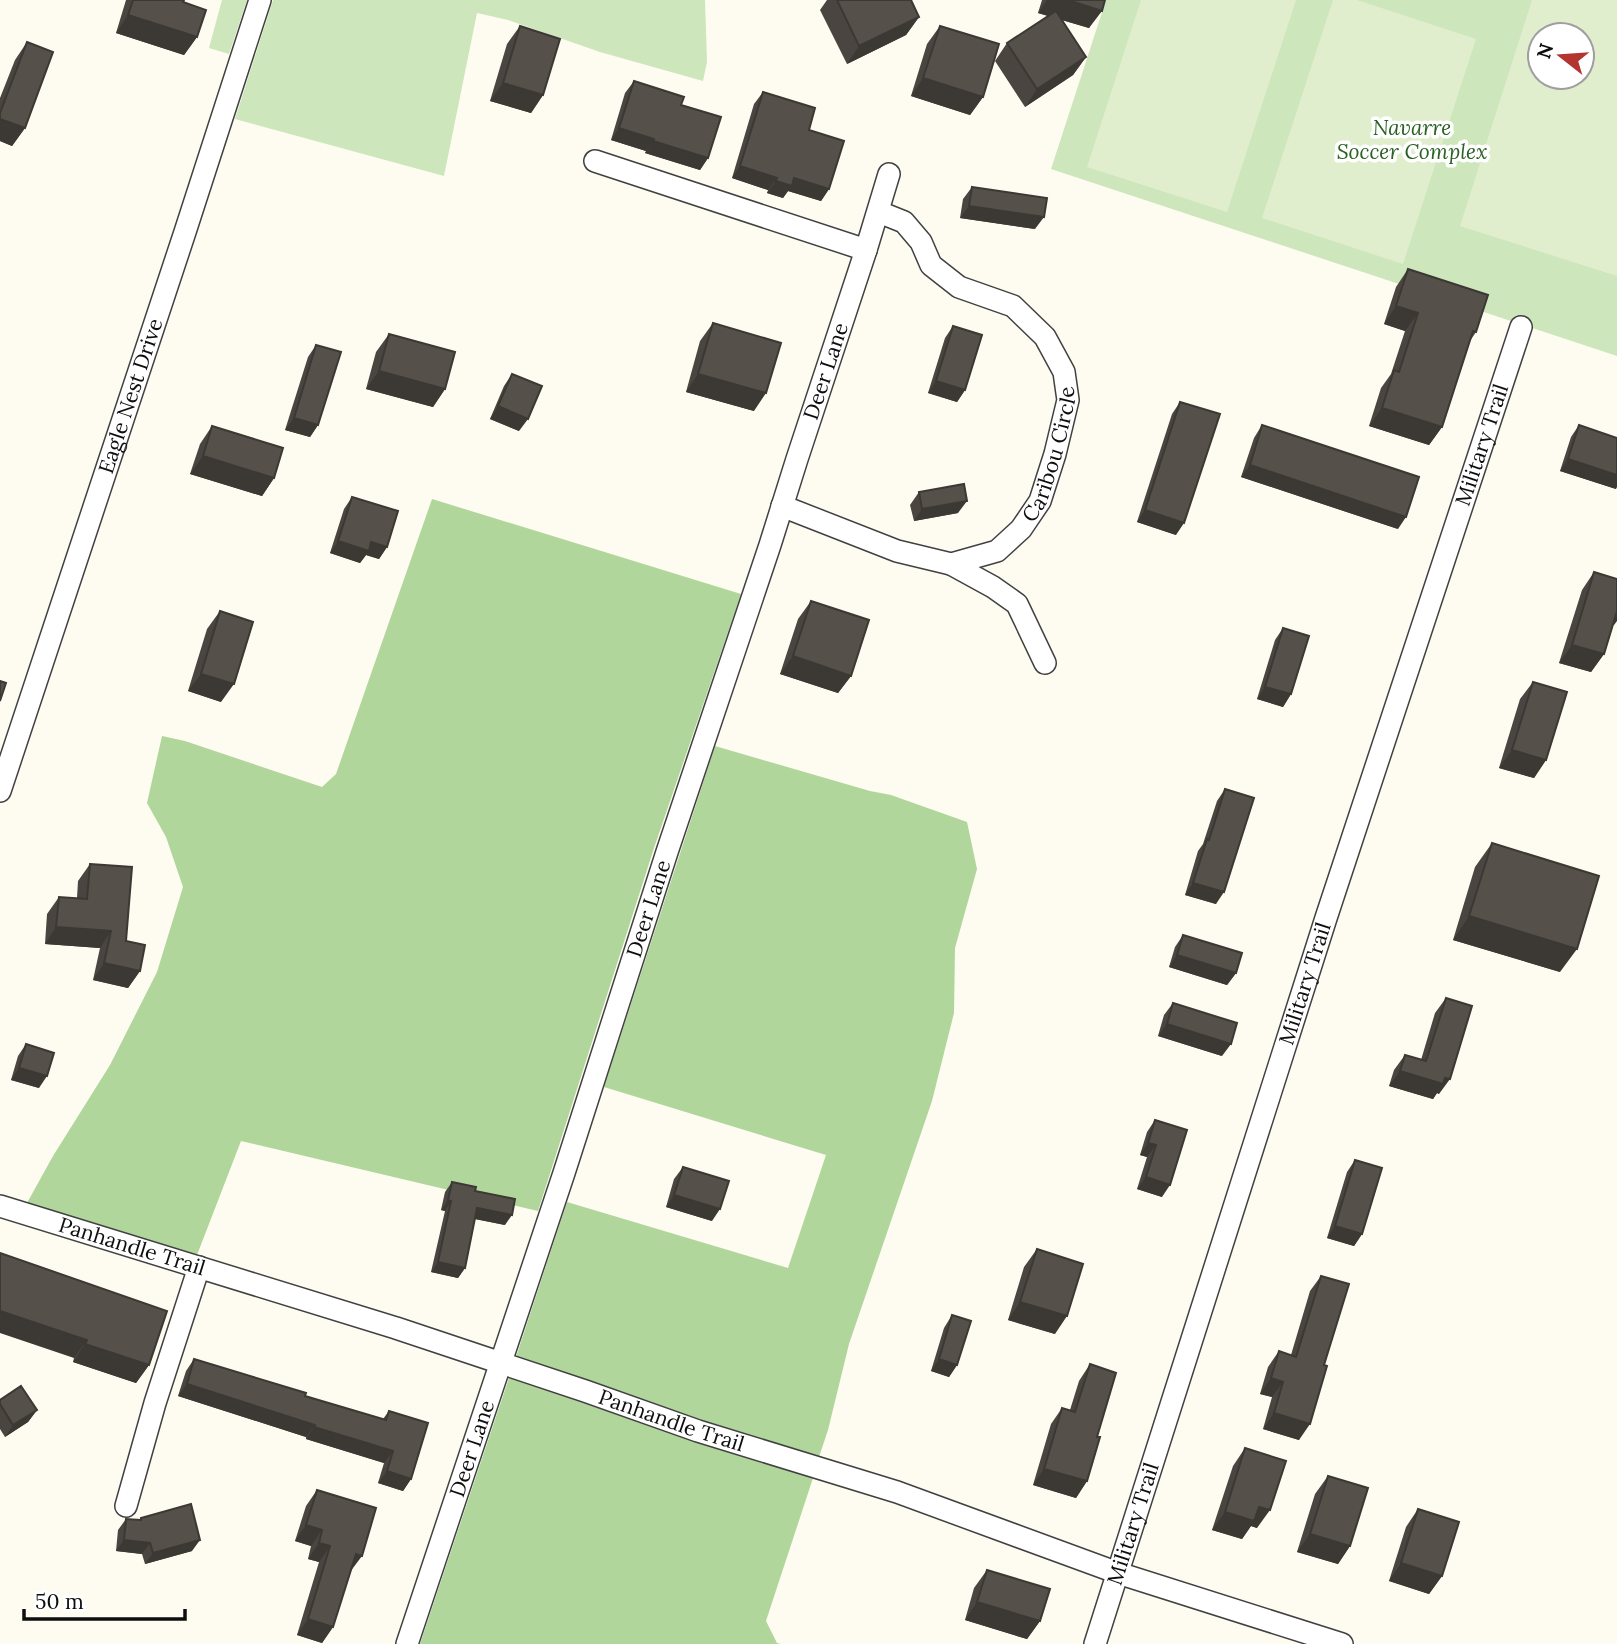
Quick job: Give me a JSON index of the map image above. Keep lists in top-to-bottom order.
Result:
{
  "streets": {
    "street": [
      "Deer Lane",
      "Eagle Nest Drive",
      "Military Trail",
      "Caribou Circle",
      "Panhandle Trail"
    ]
  },
  "crossings": [
    ["Deer Lane", "Caribou Circle"],
    ["Deer Lane", "Panhandle Trail"],
    ["Military Trail", "Panhandle Trail"]
  ],
  "parks": ["Navarre Soccer Complex"],
  "scale_bar": "50 m",
  "north": "left"
}
